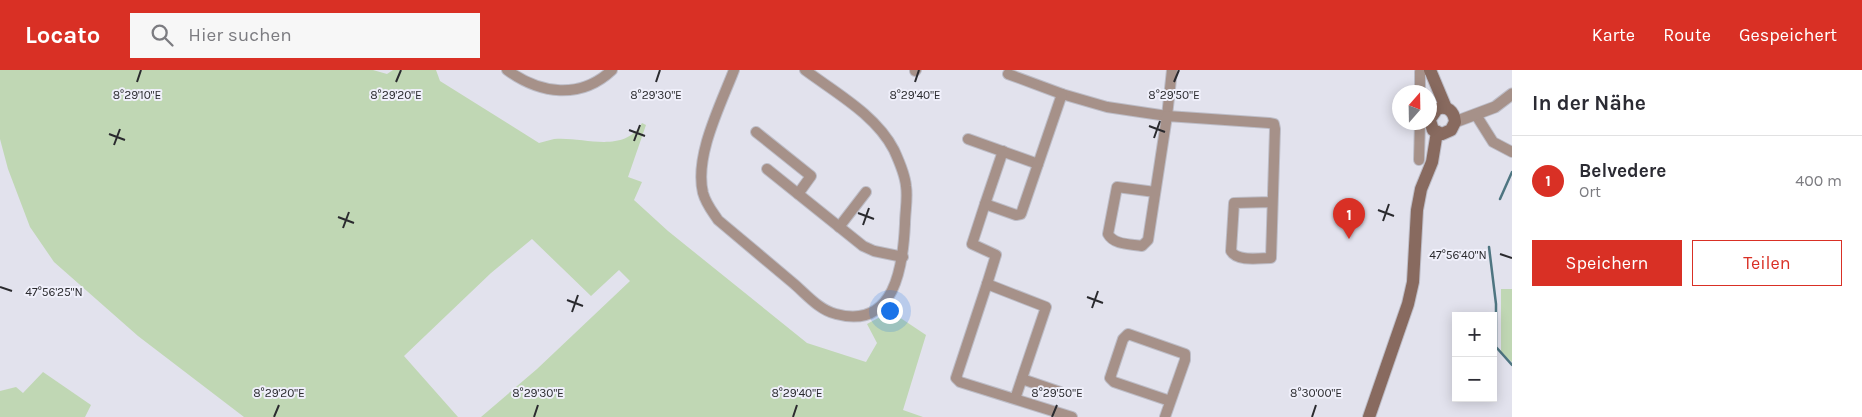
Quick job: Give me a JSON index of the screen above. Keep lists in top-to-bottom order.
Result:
{
  "north": "top",
  "page": {
    "header": "Locato",
    "search": "Hier suchen",
    "nav": ["Karte", "Route", "Gespeichert"],
    "heading": "In der Nähe",
    "list": [
      {
        "mark": "1",
        "name": "Belvedere",
        "note": "Ort",
        "value": "400 m"
      }
    ],
    "pins": "1",
    "buttons": ["Speichern", "Teilen"],
    "map_buttons": ["+", "−"]
  },
  "coordinates": [
    "8°29'10\"E",
    "8°29'20\"E",
    "8°29'30\"E",
    "8°29'40\"E",
    "8°29'50\"E",
    "47°56'40\"N",
    "47°56'25\"N",
    "8°30'00\"E"
  ]
}
